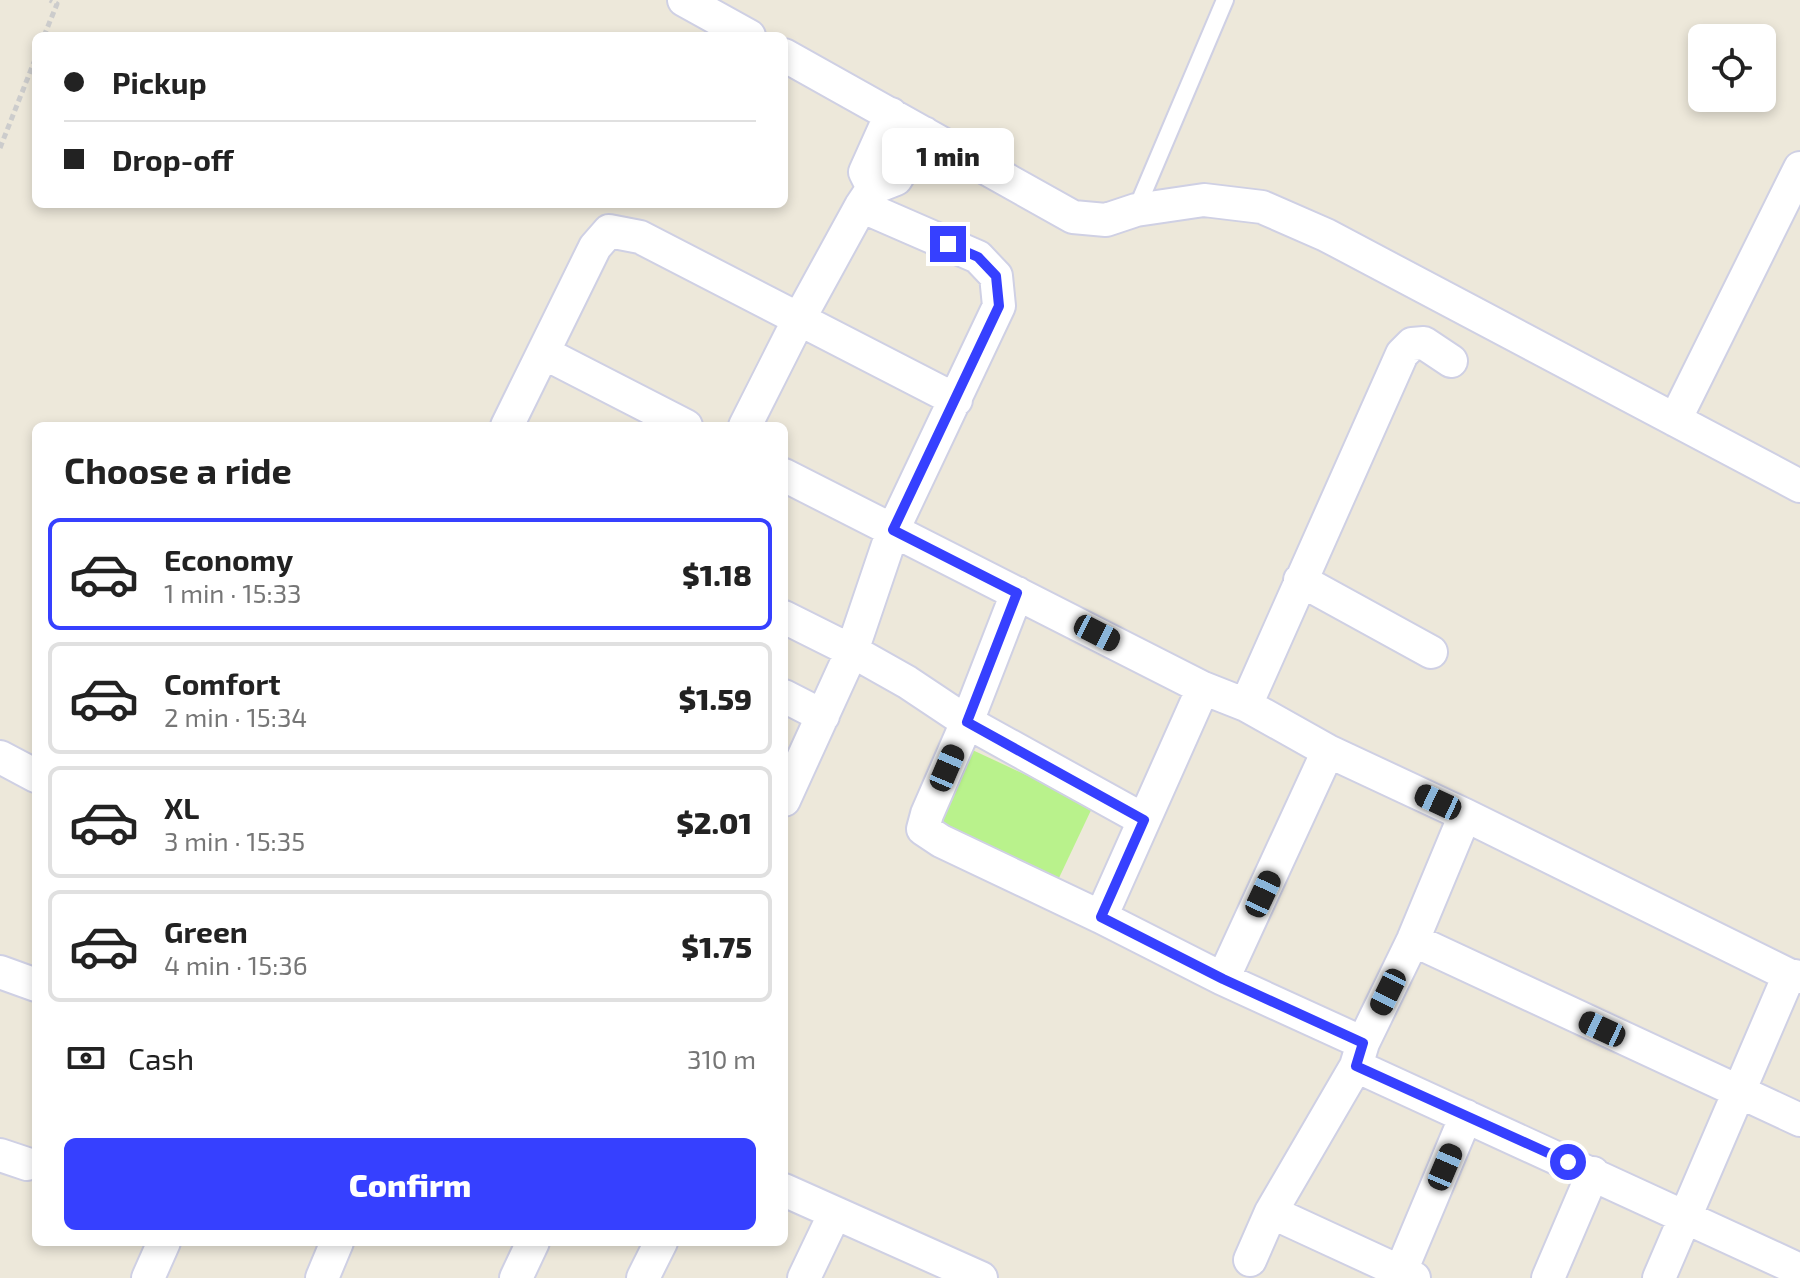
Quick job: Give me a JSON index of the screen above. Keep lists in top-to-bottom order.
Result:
{
  "page": {
    "banner": ["Pickup", "Drop-off"],
    "bubble": "1 min",
    "heading": "Choose a ride",
    "list": [
      {
        "name": "Economy",
        "note": "1 min · 15:33",
        "value": "$1.18"
      },
      {
        "name": "Comfort",
        "note": "2 min · 15:34",
        "value": "$1.59"
      },
      {
        "name": "XL",
        "note": "3 min · 15:35",
        "value": "$2.01"
      },
      {
        "name": "Green",
        "note": "4 min · 15:36",
        "value": "$1.75"
      }
    ],
    "pay": ["Cash", "310 m"],
    "buttons": "Confirm"
  }
}
